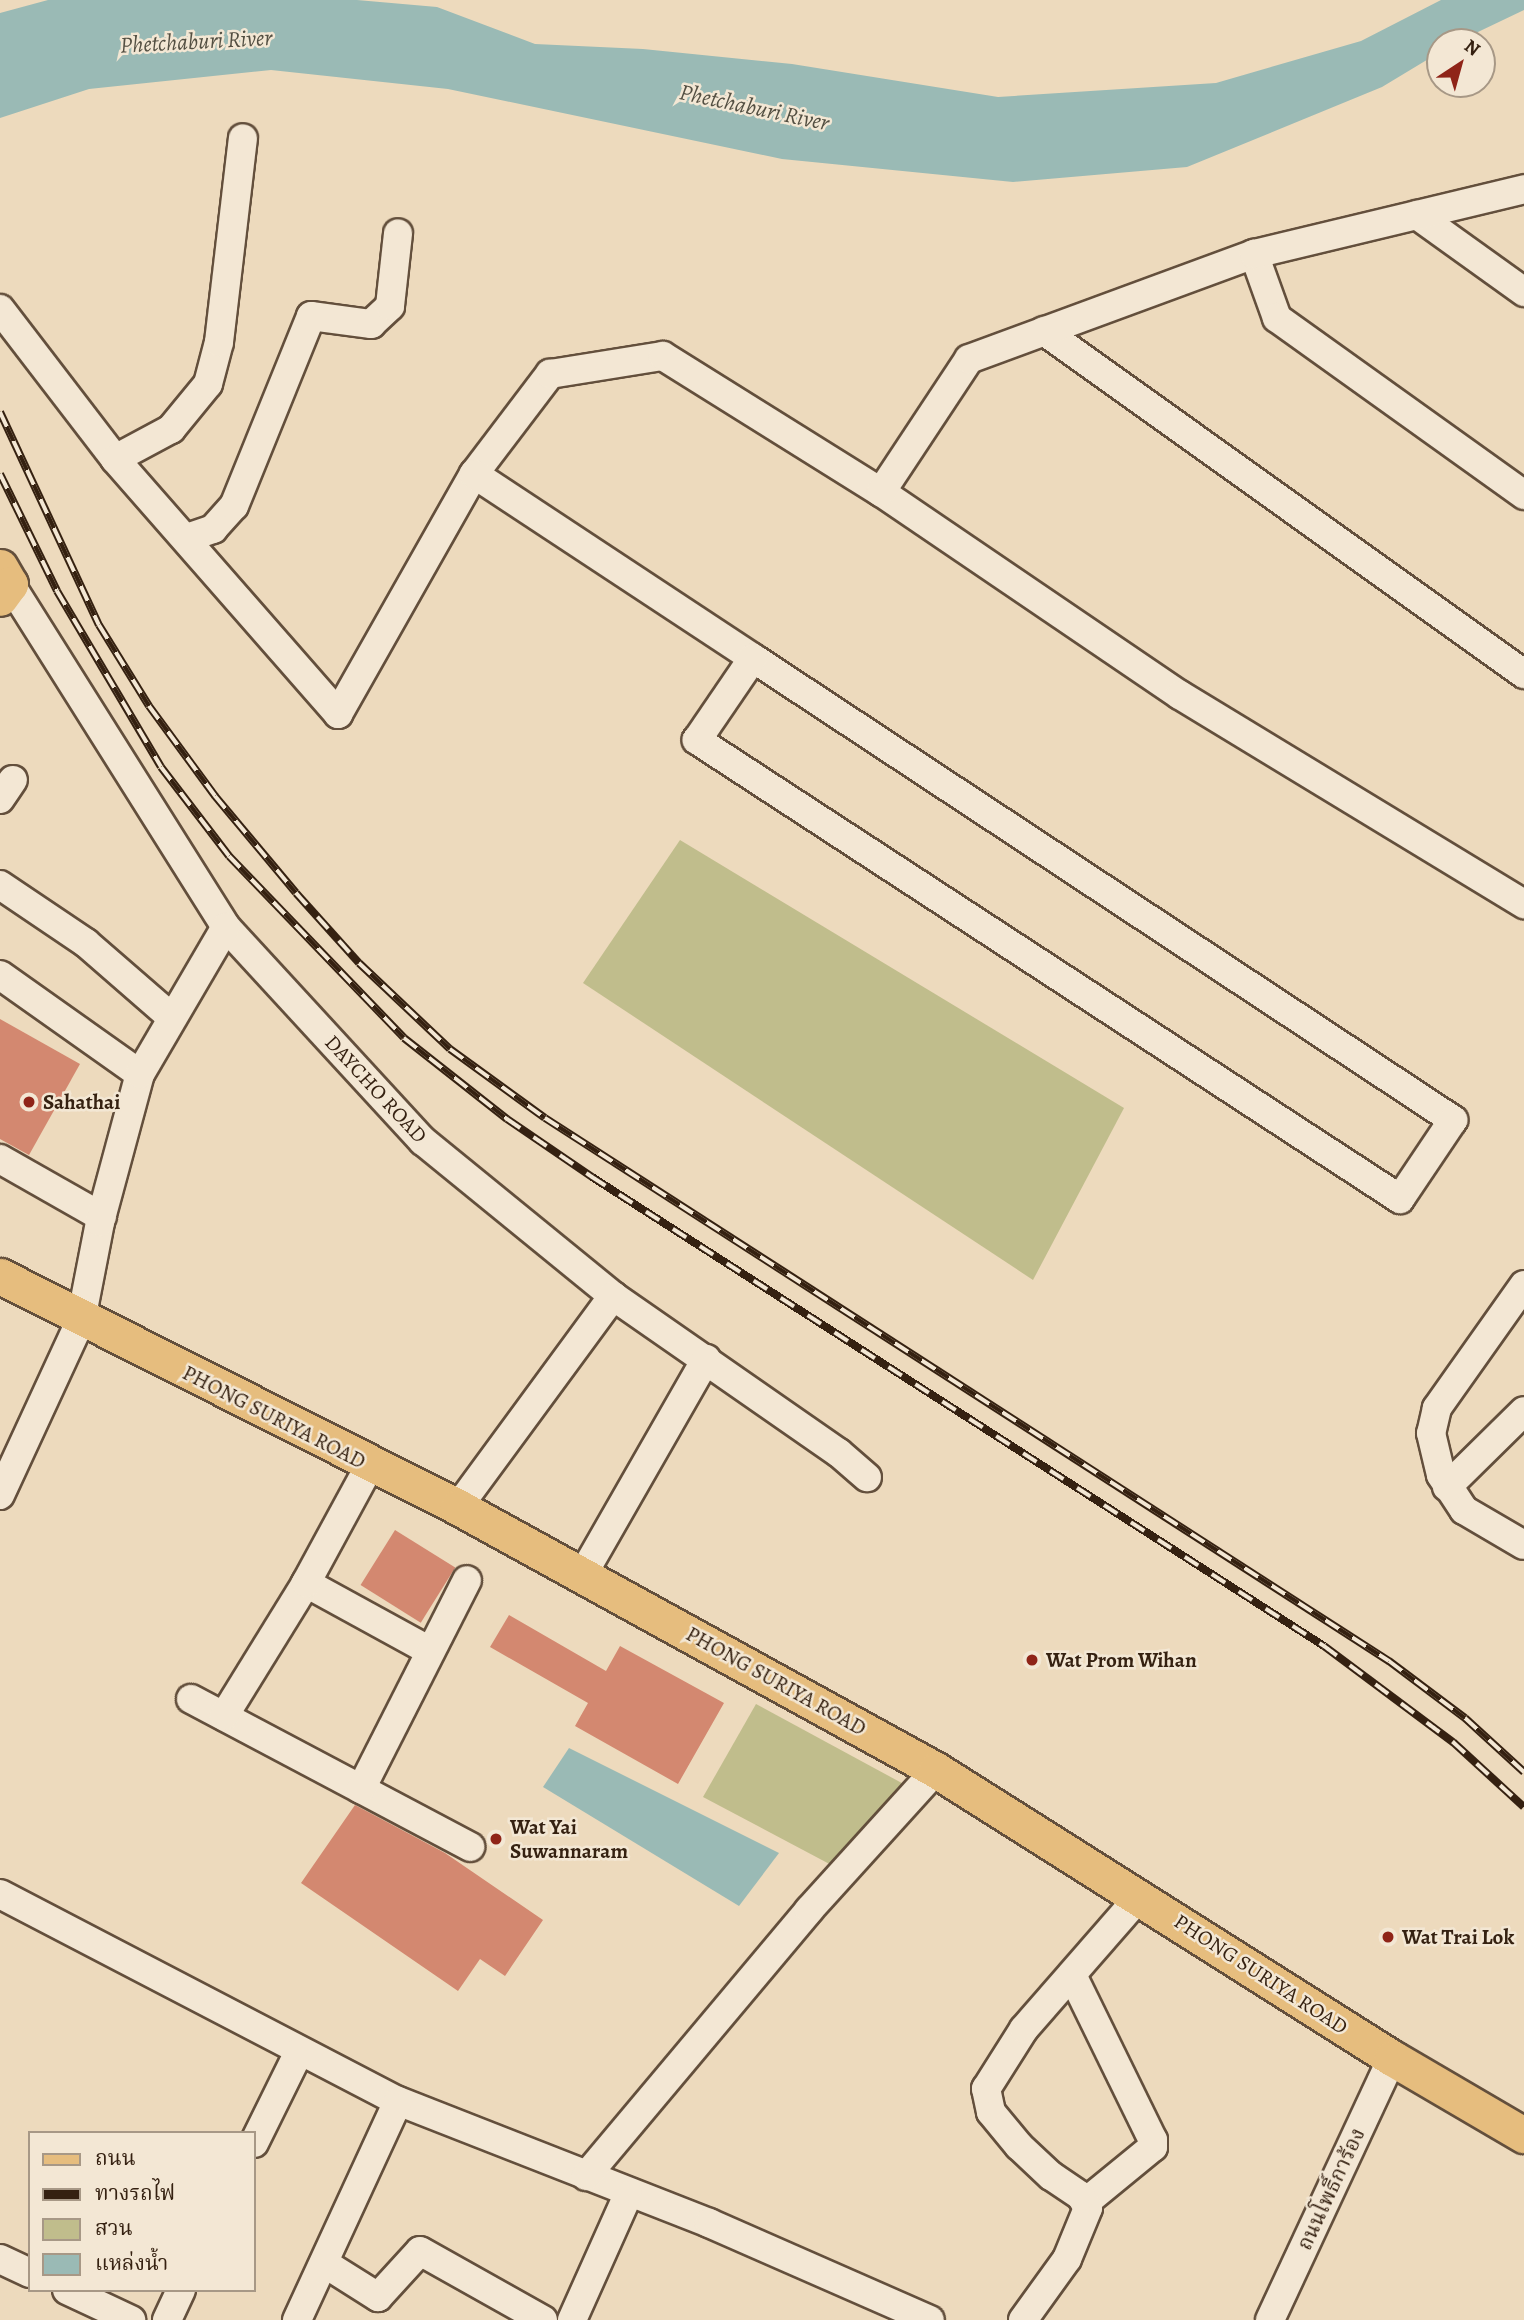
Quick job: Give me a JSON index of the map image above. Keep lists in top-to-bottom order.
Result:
{
  "streets": {
    "main road": ["PHONG SURIYA ROAD"],
    "street": ["DAYCHO ROAD", "ถนนโพธิ์การ้อง"]
  },
  "crossings": [
    ["PHONG SURIYA ROAD", "ถนนโพธิ์การ้อง"]
  ],
  "water": ["Phetchaburi River"],
  "places": [
    "Sahathai",
    "Wat Prom Wihan",
    "Wat Yai Suwannaram",
    "Wat Trai Lok"
  ],
  "legend": [
    "ถนน",
    "ทางรถไฟ",
    "สวน",
    "แหล่งน้ำ"
  ],
  "north": "top right"
}
